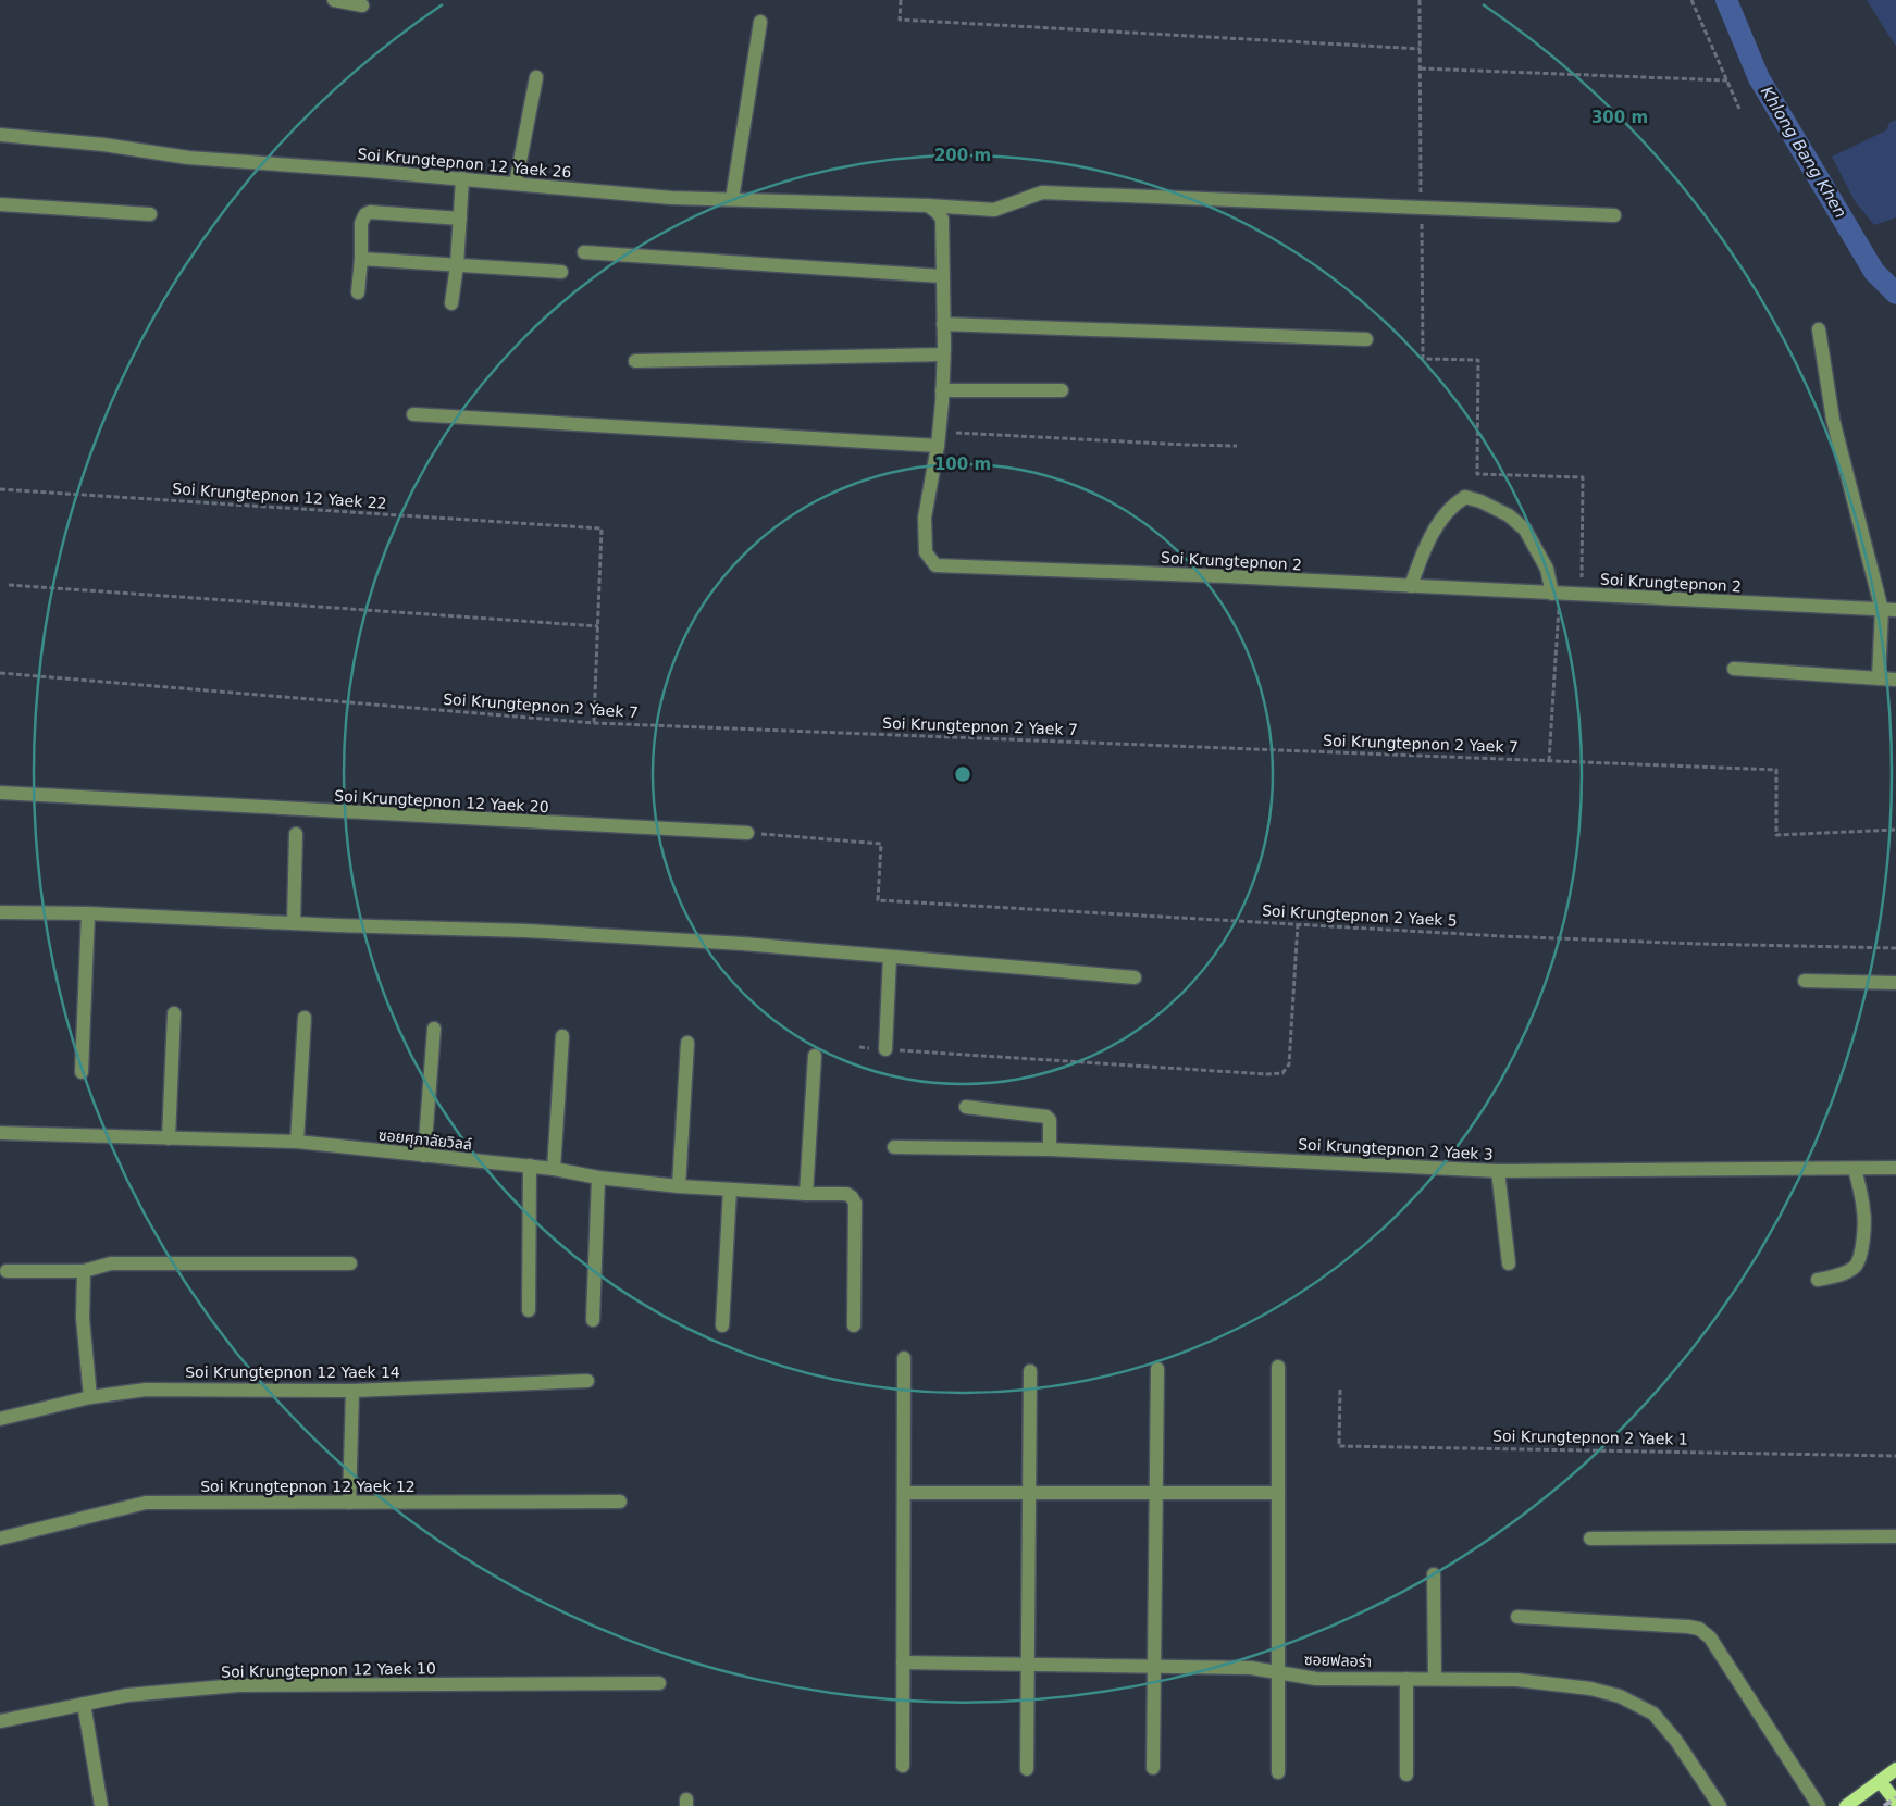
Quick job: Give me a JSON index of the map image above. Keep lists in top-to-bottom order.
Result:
{
  "streets": {
    "street": [
      "Soi Krungtepnon 12 Yaek 26",
      "Soi Krungtepnon 2",
      "Soi Krungtepnon 12 Yaek 20",
      "ซอยศุภาลัยวิลล์",
      "Soi Krungtepnon 2 Yaek 3",
      "Soi Krungtepnon 12 Yaek 14",
      "Soi Krungtepnon 12 Yaek 12",
      "ซอยฟลอร่า",
      "Soi Krungtepnon 12 Yaek 10"
    ],
    "path": [
      "Soi Krungtepnon 12 Yaek 22",
      "Soi Krungtepnon 2 Yaek 7",
      "Soi Krungtepnon 2 Yaek 5",
      "Soi Krungtepnon 2 Yaek 1"
    ]
  },
  "crossings": [
    ["Soi Krungtepnon 12 Yaek 26", "Soi Krungtepnon 2"],
    ["Soi Krungtepnon 12 Yaek 20", "Soi Krungtepnon 2 Yaek 5"]
  ],
  "water": ["Khlong Bang Khen"],
  "rings": ["300 m", "200 m", "100 m"]
}
